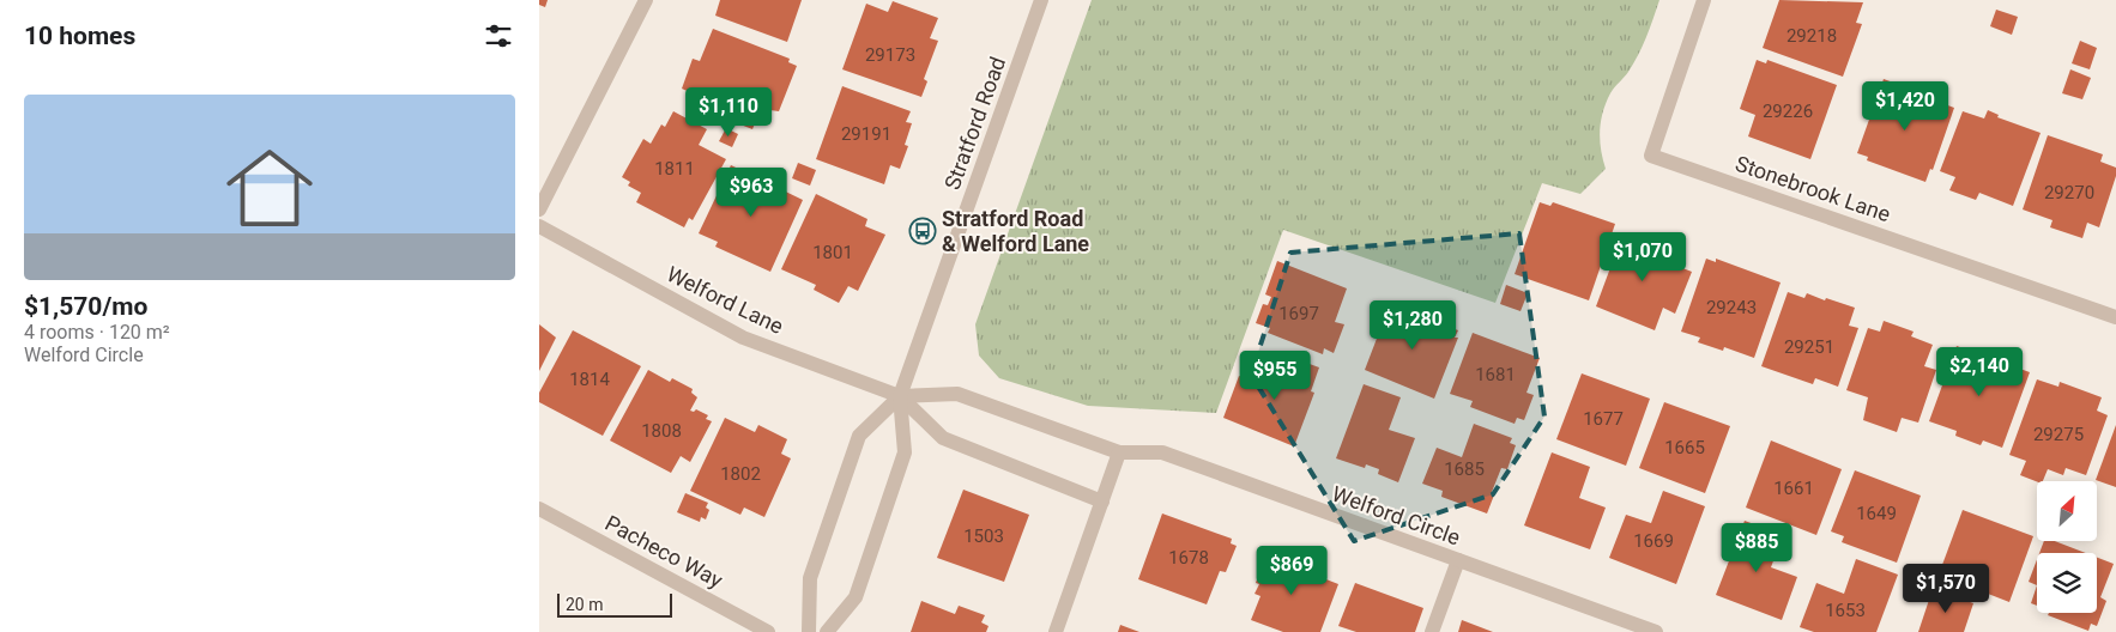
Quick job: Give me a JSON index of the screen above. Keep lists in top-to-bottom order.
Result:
{
  "streets": {
    "street": [
      "Stratford Road",
      "Stonebrook Lane",
      "Welford Lane",
      "Welford Circle",
      "Pacheco Way"
    ]
  },
  "crossings": [
    ["Stratford Road", "Welford Lane"],
    ["Stratford Road", "Welford Circle"],
    ["Welford Lane", "Welford Circle"]
  ],
  "places": {
    "bus stop": ["Stratford Road & Welford Lane"]
  },
  "house_numbers": [
    "29218",
    "29173",
    "29226",
    "29191",
    "1811",
    "29270",
    "1801",
    "29243",
    "1697",
    "29251",
    "1681",
    "1814",
    "1677",
    "1808",
    "29275",
    "1665",
    "1685",
    "1802",
    "1661",
    "1649",
    "1503",
    "1669",
    "1678",
    "1653"
  ],
  "scale_bar": "20 m",
  "north": "top right",
  "page": {
    "heading": "10 homes",
    "list": [
      {
        "name": "$1,570/mo",
        "note": "4 rooms · 120 m² · Welford Circle"
      }
    ],
    "price": [
      "$1,420",
      "$1,110",
      "$963",
      "$1,070",
      "$1,280",
      "$2,140",
      "$955",
      "$885",
      "$869",
      "$1,570"
    ],
    "scale": "20 m"
  }
}
